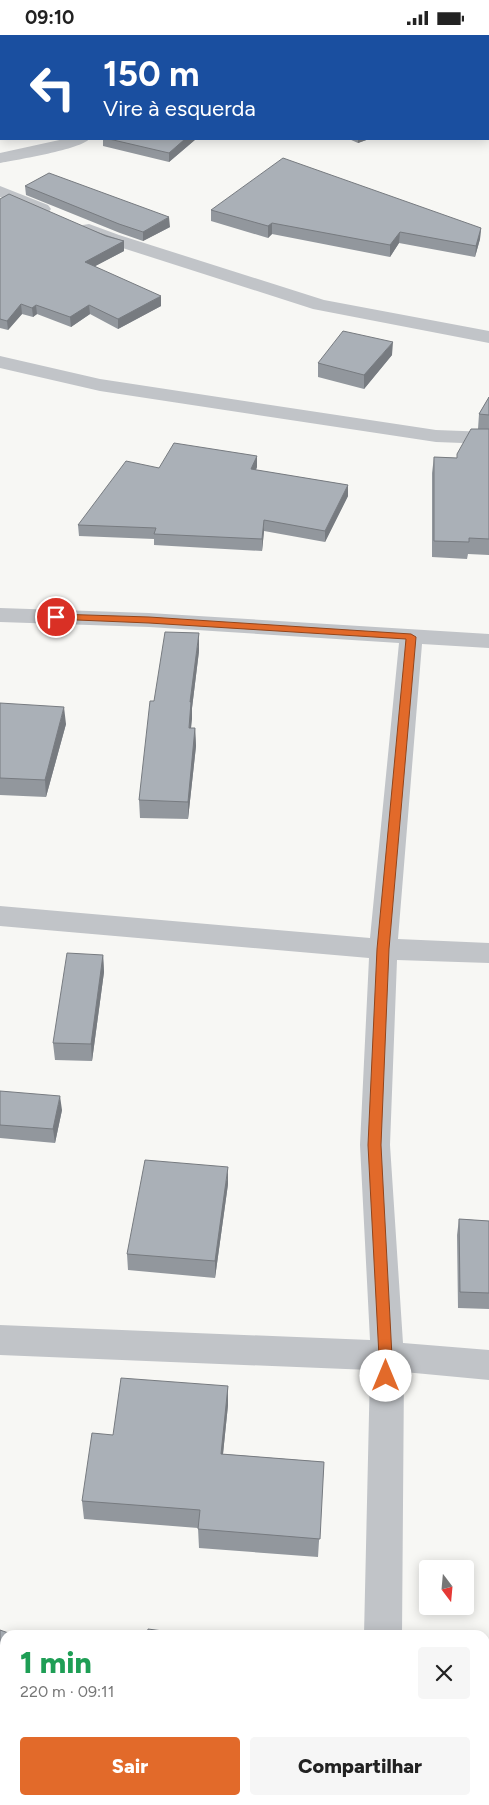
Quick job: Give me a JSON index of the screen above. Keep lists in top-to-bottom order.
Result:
{
  "north": "bottom",
  "page": {
    "status": "09:10",
    "turn": ["150 m", "Vire à esquerda"],
    "heading": ["1 min", "220 m · 09:11"],
    "buttons": ["Sair", "Compartilhar"]
  }
}
